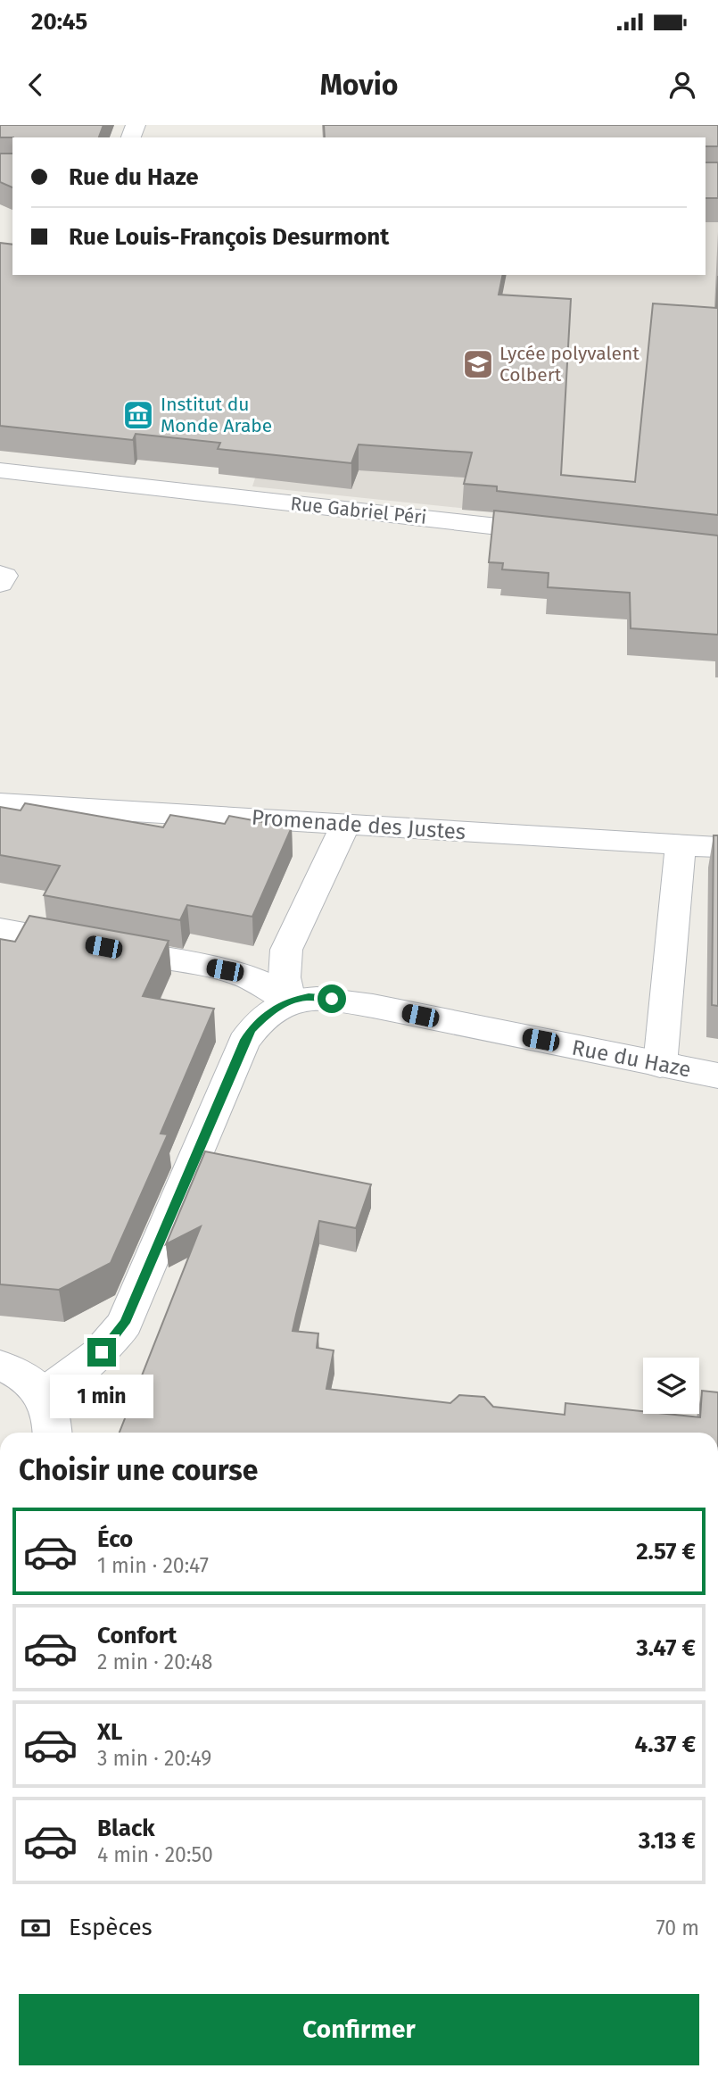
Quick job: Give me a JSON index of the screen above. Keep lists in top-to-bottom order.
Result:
{
  "streets": {
    "street": ["Rue Gabriel Péri", "Promenade des Justes", "Rue du Haze"]
  },
  "places": {
    "school or university": ["Lycée polyvalent Colbert"],
    "museum": ["Institut du Monde Arabe"]
  },
  "page": {
    "status": "20:45",
    "header": "Movio",
    "banner": ["Rue du Haze", "Rue Louis-François Desurmont"],
    "bubble": "1 min",
    "heading": "Choisir une course",
    "list": [
      {
        "name": "Éco",
        "note": "1 min · 20:47",
        "value": "2.57 €"
      },
      {
        "name": "Confort",
        "note": "2 min · 20:48",
        "value": "3.47 €"
      },
      {
        "name": "XL",
        "note": "3 min · 20:49",
        "value": "4.37 €"
      },
      {
        "name": "Black",
        "note": "4 min · 20:50",
        "value": "3.13 €"
      }
    ],
    "pay": ["Espèces", "70 m"],
    "buttons": "Confirmer"
  }
}
